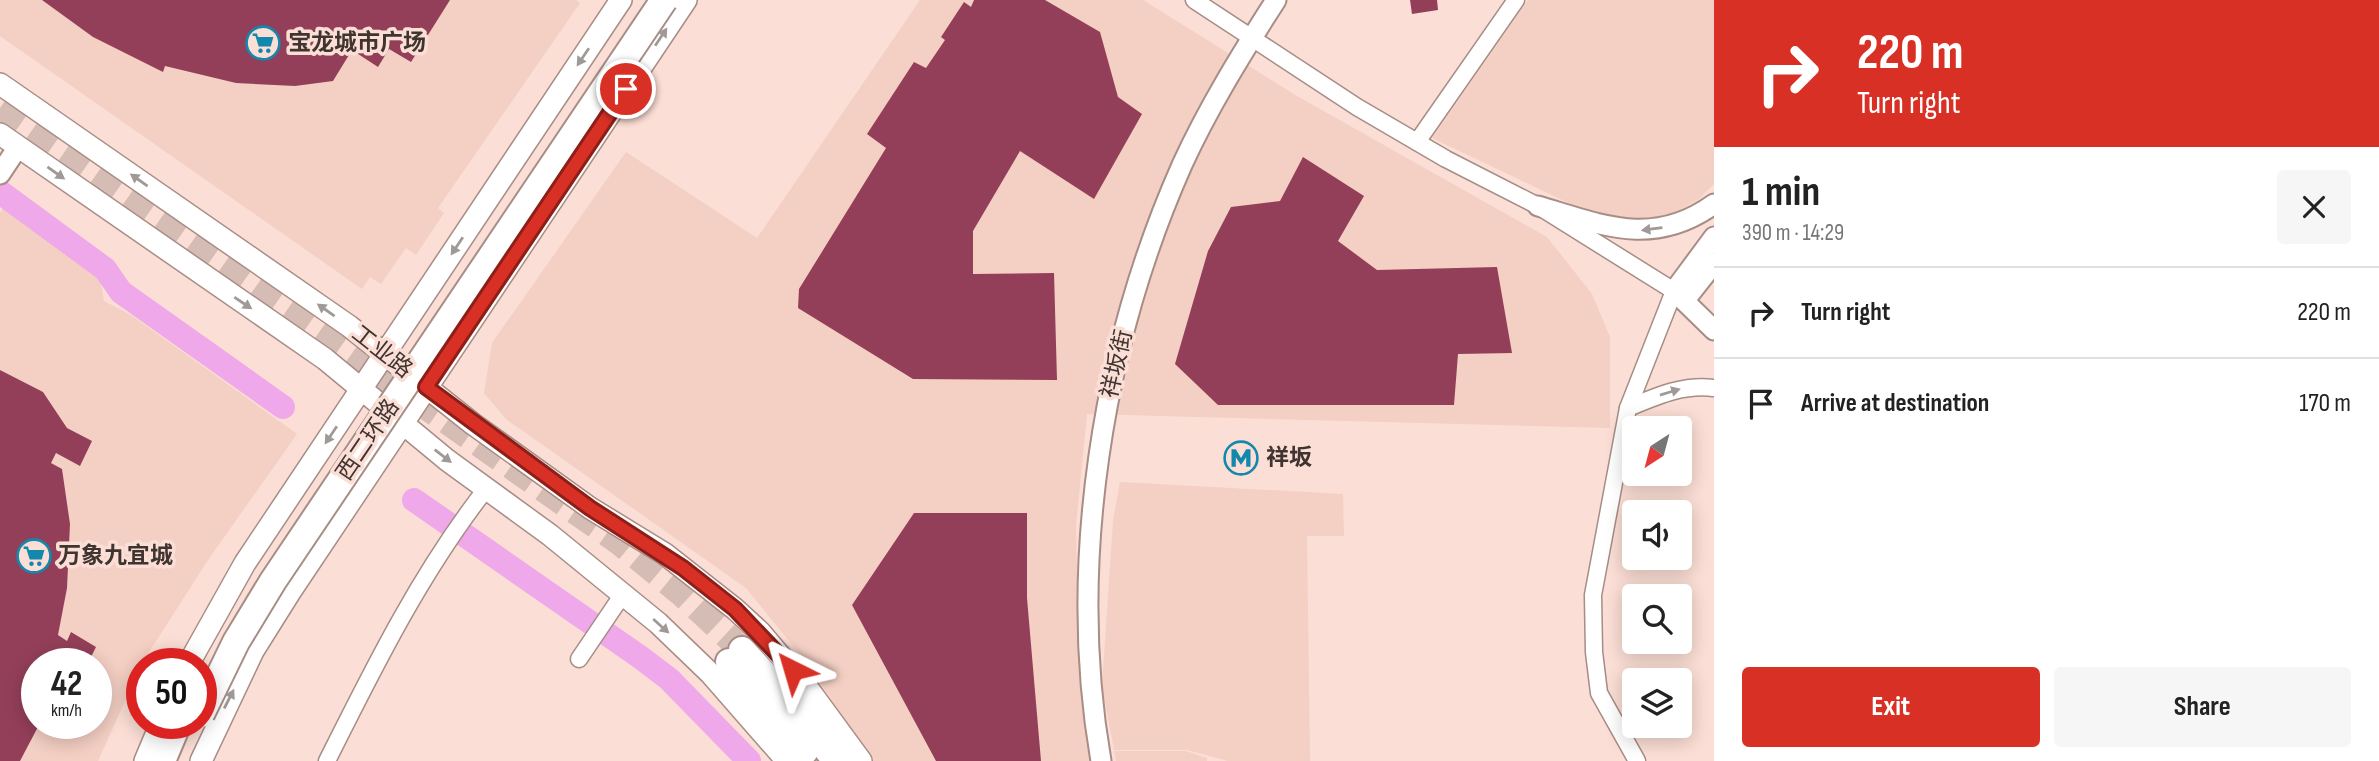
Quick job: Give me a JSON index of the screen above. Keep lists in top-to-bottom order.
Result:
{
  "streets": {
    "highway": ["西二环路"],
    "main road": ["工业路"],
    "street": ["祥坂街"]
  },
  "places": {
    "supermarket": ["宝龙城市广场", "万象九宜城"],
    "metro station": ["祥坂"]
  },
  "north": "bottom left",
  "page": {
    "turn": ["220 m", "Turn right"],
    "heading": ["1 min", "390 m · 14:29"],
    "list": [
      {
        "name": "Turn right",
        "value": "220 m"
      },
      {
        "name": "Arrive at destination",
        "value": "170 m"
      }
    ],
    "speed": "42 km/h",
    "limit": "50",
    "buttons": ["Exit", "Share"]
  }
}
